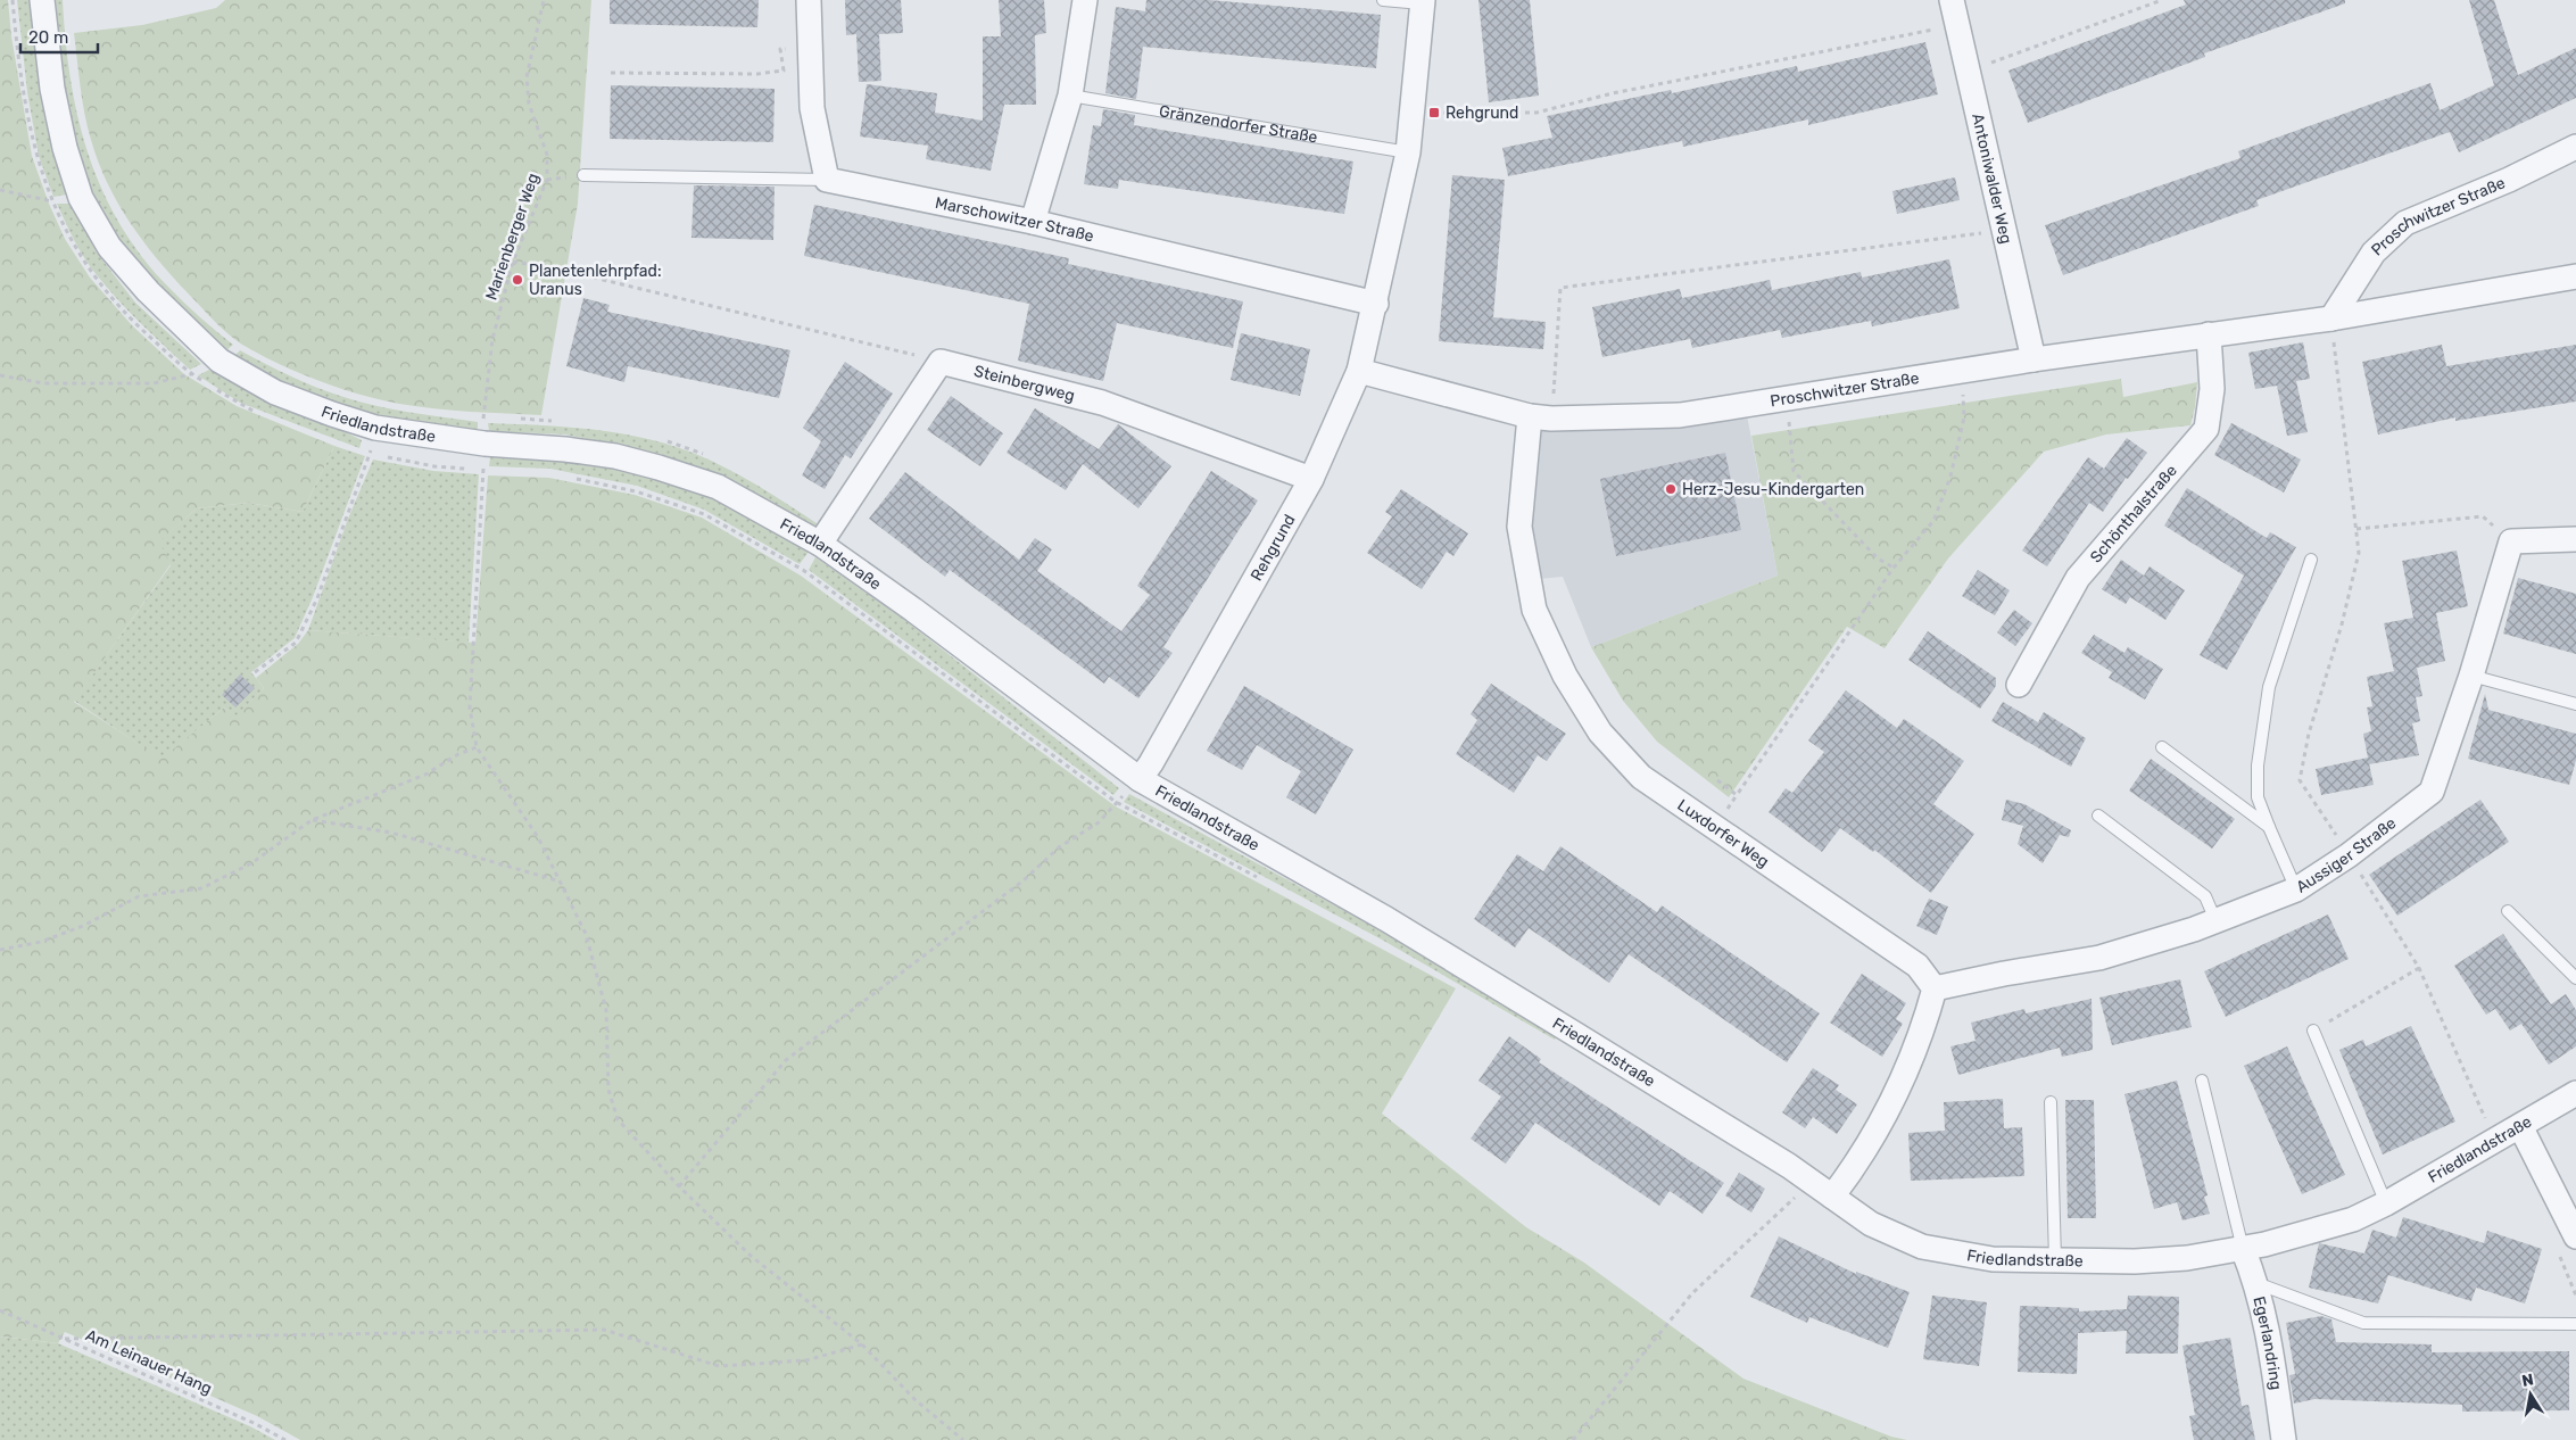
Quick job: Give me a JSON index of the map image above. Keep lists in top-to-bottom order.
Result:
{
  "streets": {
    "street": [
      "Antoniwalder Weg",
      "Marschowitzer Straße",
      "Proschwitzer Straße",
      "Steinbergweg",
      "Friedlandstraße",
      "Schönthalstraße",
      "Rehgrund",
      "Luxdorfer Weg",
      "Aussiger Straße",
      "Egerlandring"
    ],
    "lane": ["Gränzendorfer Straße"],
    "path": ["Marienberger Weg", "Am Leinauer Hang"]
  },
  "crossings": [
    ["Gränzendorfer Straße", "Rehgrund"],
    ["Antoniwalder Weg", "Proschwitzer Straße"],
    ["Marschowitzer Straße", "Rehgrund"],
    ["Proschwitzer Straße", "Schönthalstraße"],
    ["Proschwitzer Straße", "Rehgrund"],
    ["Proschwitzer Straße", "Luxdorfer Weg"],
    ["Steinbergweg", "Rehgrund"],
    ["Friedlandstraße", "Rehgrund"],
    ["Friedlandstraße", "Egerlandring"],
    ["Luxdorfer Weg", "Aussiger Straße"]
  ],
  "places": {
    "transit": ["Rehgrund"],
    "other": ["Planetenlehrpfad: Uranus", "Herz-Jesu-Kindergarten"]
  },
  "scale_bar": "20 m",
  "north": "top"
}
